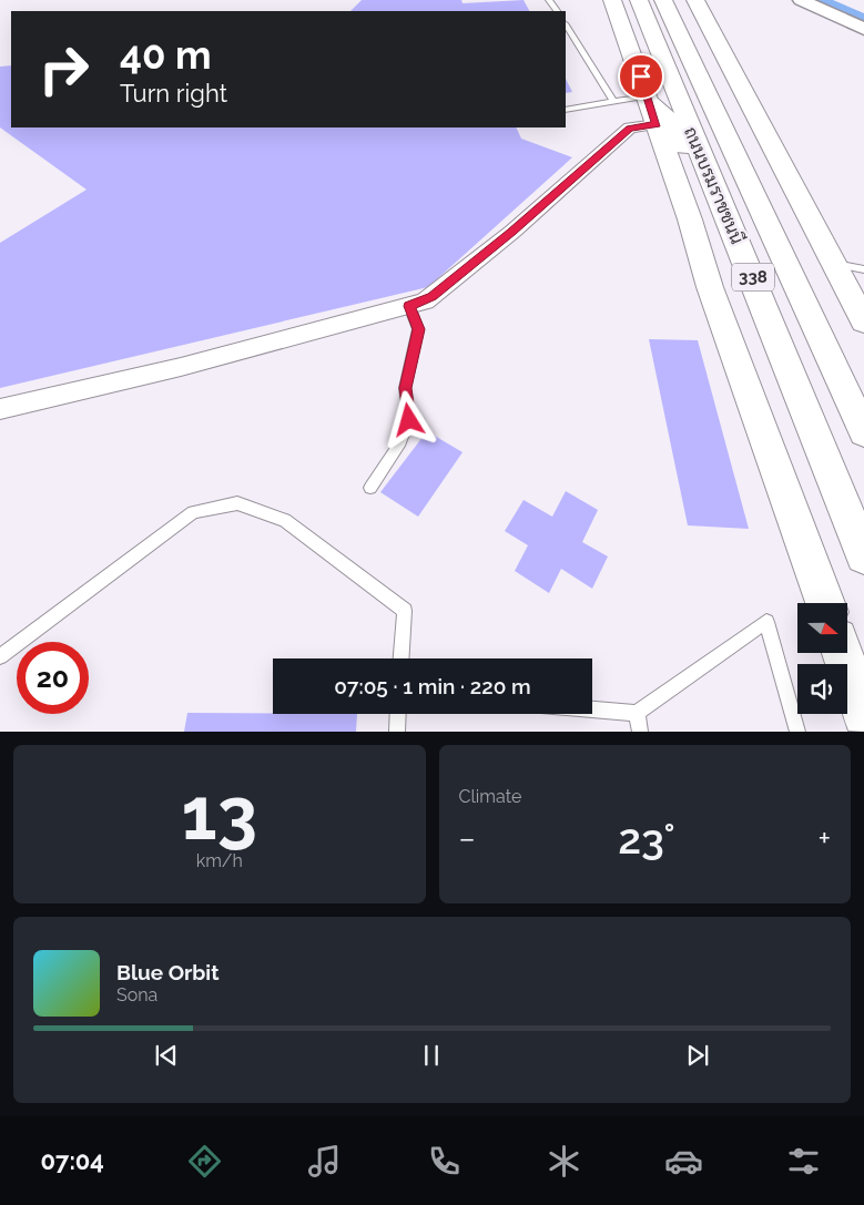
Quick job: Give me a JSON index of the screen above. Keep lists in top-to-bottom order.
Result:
{
  "streets": {
    "main road": ["ถนนบรมราชชนนี", "338"]
  },
  "north": "right",
  "page": {
    "turn": ["40 m", "Turn right"],
    "limit": "20",
    "trip": "07:05 · 1 min · 220 m",
    "tile": [
      ["13", "km/h"],
      "Climate"
    ],
    "heat": ["−", "23°", "+"],
    "song": ["Blue Orbit", "Sona"],
    "tabs": "07:04"
  }
}
